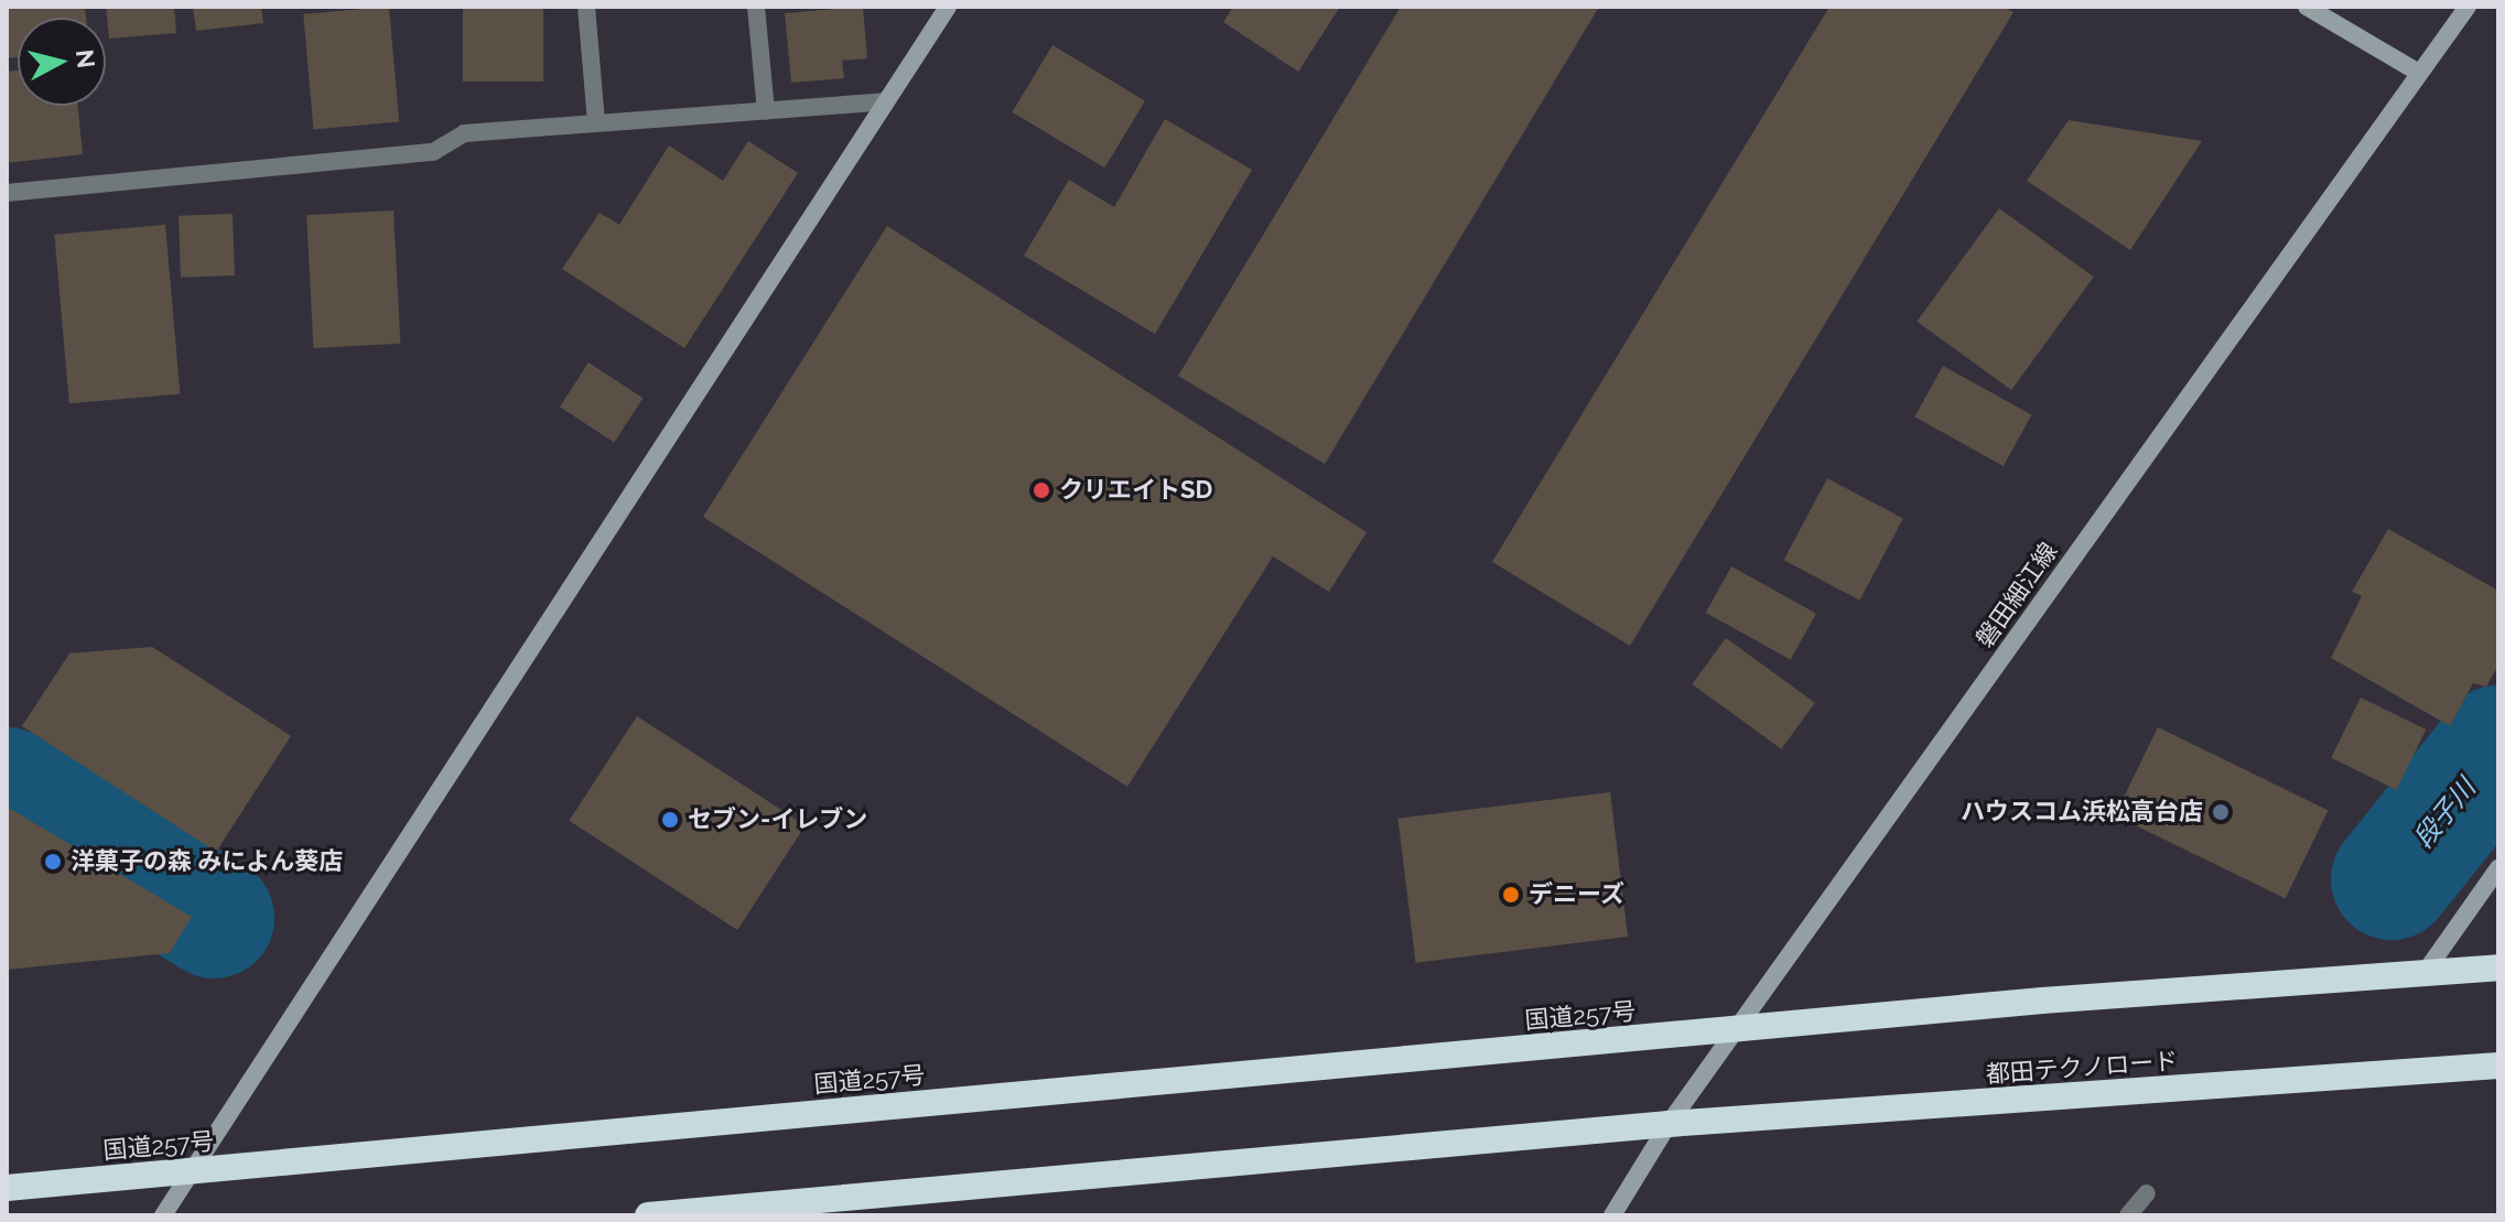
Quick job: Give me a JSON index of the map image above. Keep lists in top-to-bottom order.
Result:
{
  "streets": {
    "highway": ["国道257号", "都田テクノロード"],
    "street": ["磐田細江線"]
  },
  "crossings": [
    ["磐田細江線", "国道257号"],
    ["磐田細江線", "都田テクノロード"]
  ],
  "water": ["段子川"],
  "places": [
    "クリエイトSD",
    "ハウスコム浜松高台店",
    "セブン-イレブン",
    "洋菓子の森 みによん葵店",
    "デニーズ"
  ],
  "north": "right"
}
